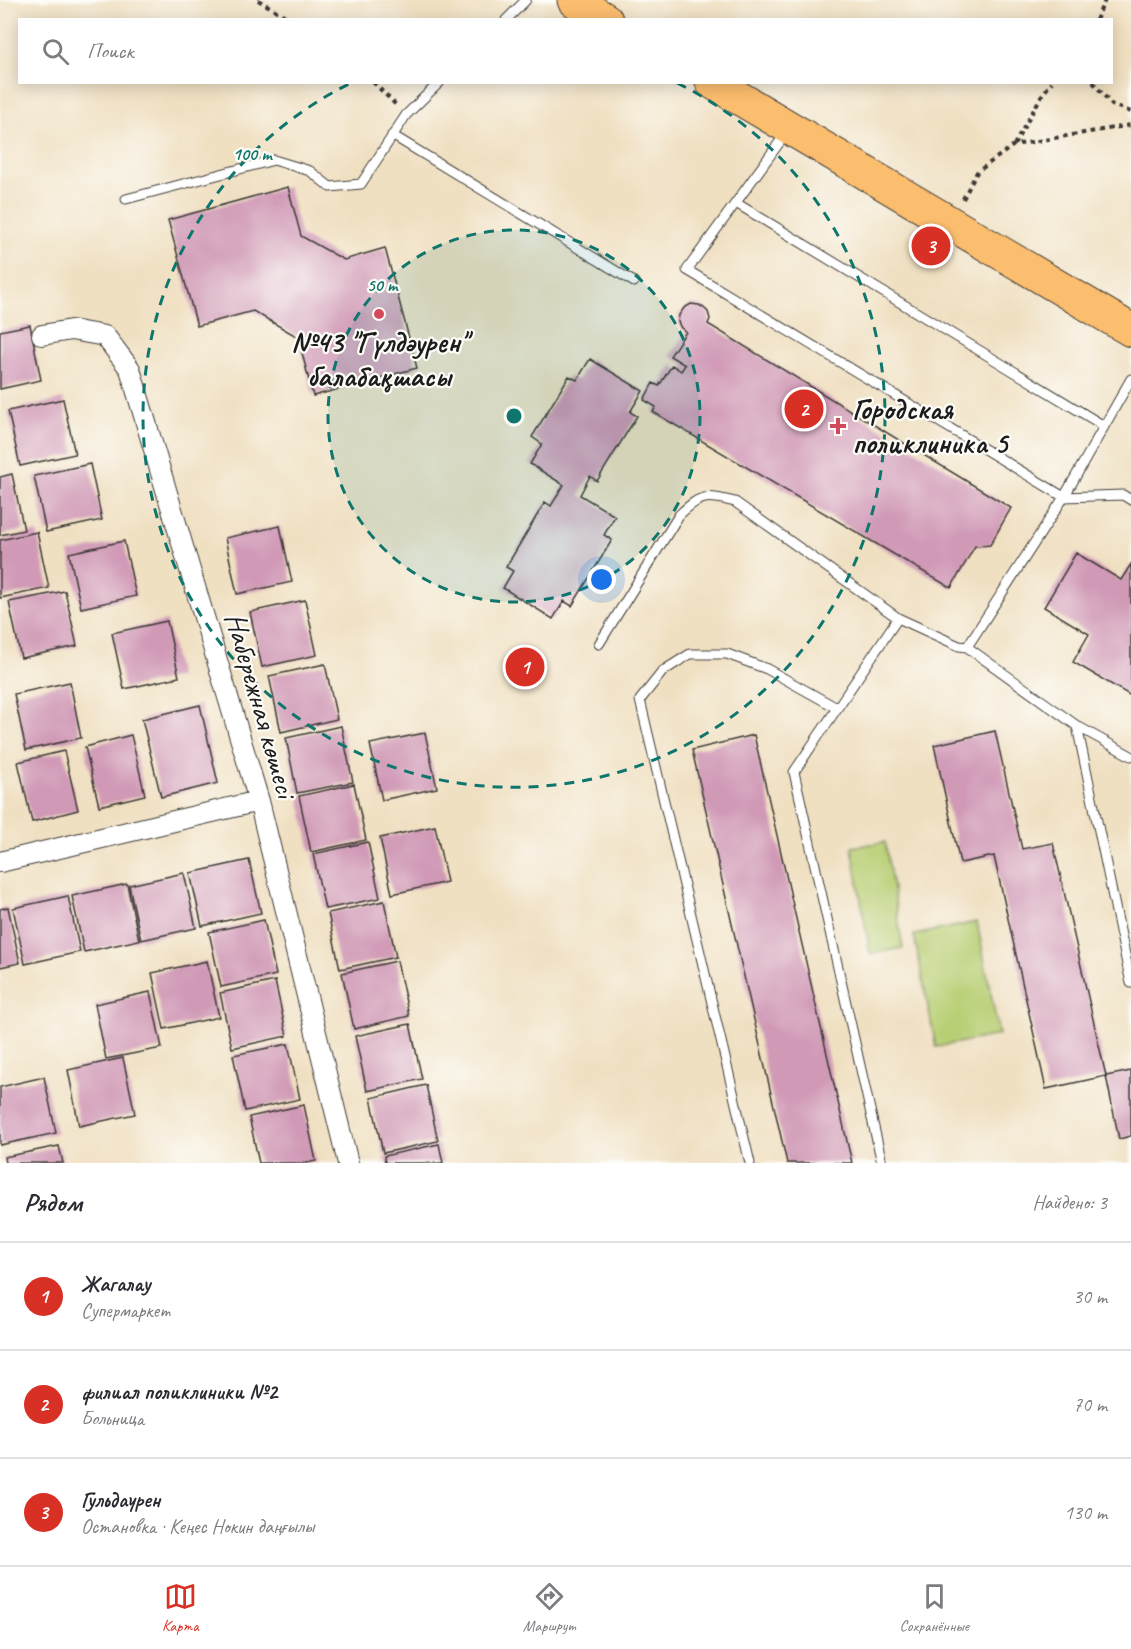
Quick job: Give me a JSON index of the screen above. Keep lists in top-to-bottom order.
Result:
{
  "streets": {
    "street": ["Набережная көшесі"]
  },
  "places": {
    "other": ["№43 \"Гүлдәурен\" балабақшасы"],
    "health": ["Городская поликлиника 5"]
  },
  "page": {
    "search": "Поиск",
    "pins": ["3", "2", "1"],
    "heading": ["Рядом", "Найдено: 3"],
    "list": [
      {
        "mark": "1",
        "name": "Жагалау",
        "note": "Супермаркет",
        "value": "30 m"
      },
      {
        "mark": "2",
        "name": "филиал поликлиники №2",
        "note": "Больница",
        "value": "70 m"
      },
      {
        "mark": "3",
        "name": "Гульдаурен",
        "note": "Остановка · Кеңес Нокин даңғылы",
        "value": "130 m"
      }
    ],
    "nav": ["Карта", "Маршрут", "Сохранённые"]
  },
  "rings": ["100 m", "50 m"]
}
